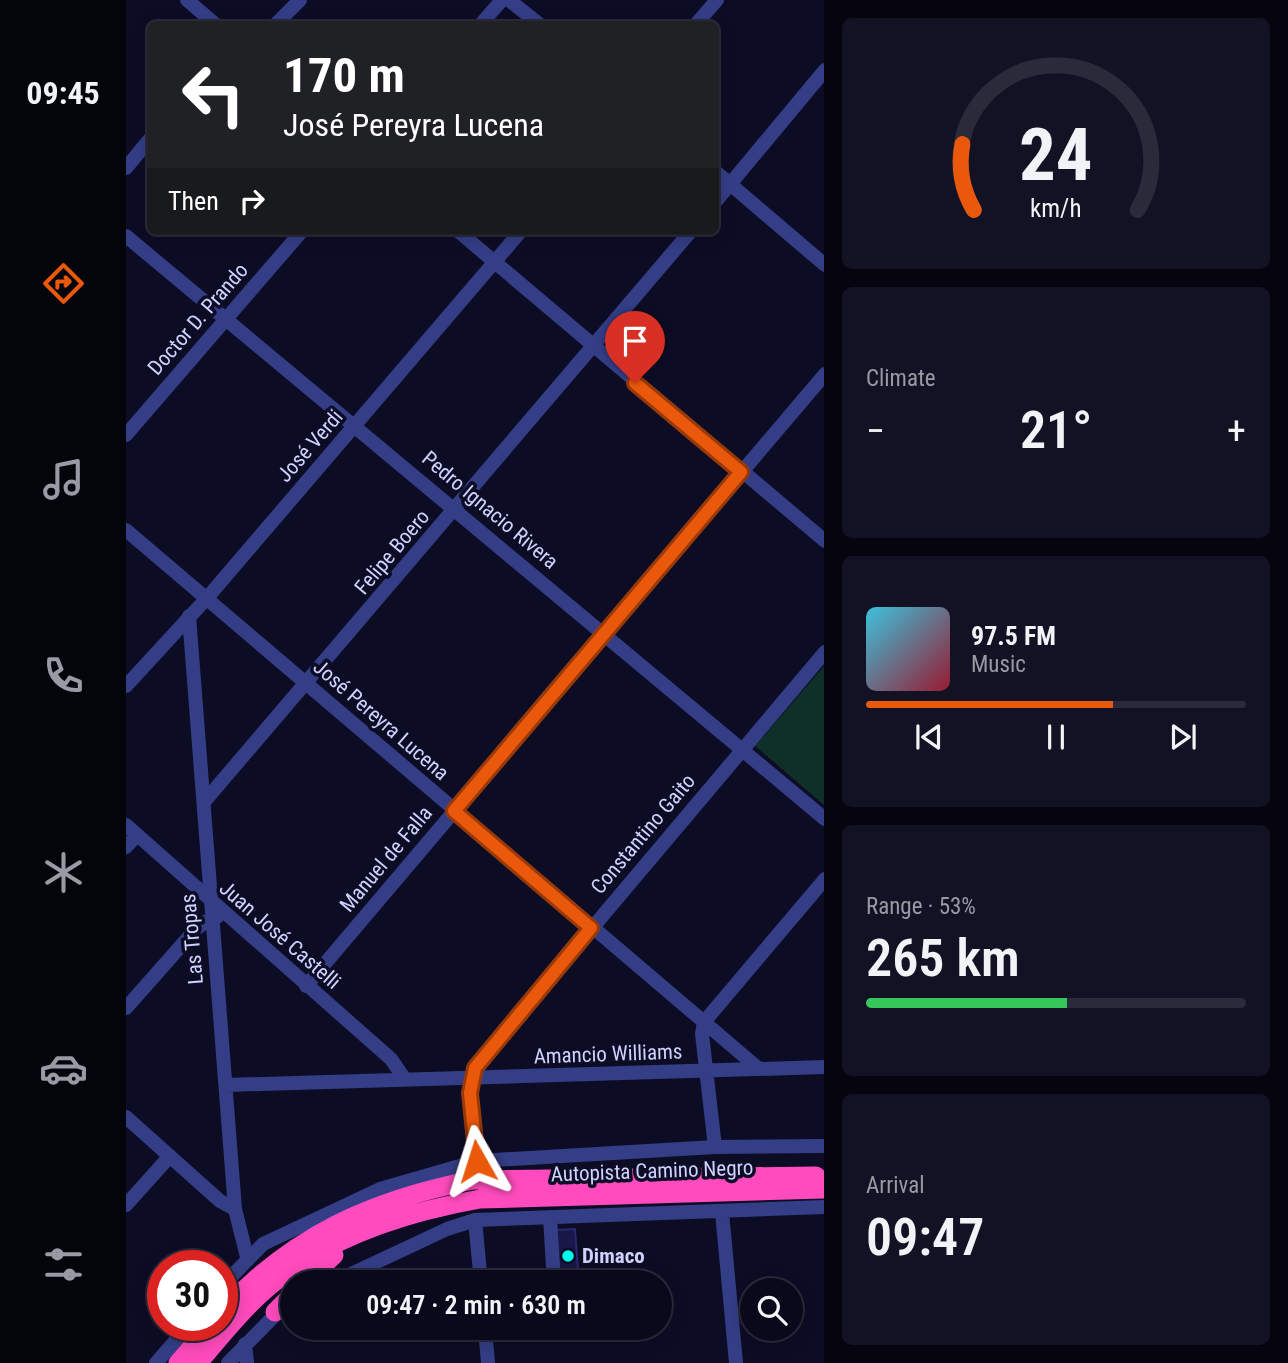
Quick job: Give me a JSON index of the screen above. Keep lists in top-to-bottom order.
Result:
{
  "streets": {
    "highway": ["Autopista Camino Negro"],
    "street": [
      "Doctor D. Prando",
      "José Verdi",
      "Pedro Ignacio Rivera",
      "Felipe Boero",
      "José Pereyra Lucena",
      "Constantino Gaito",
      "Manuel de Falla",
      "Juan José Castelli",
      "Las Tropas",
      "Amancio Williams"
    ]
  },
  "crossings": [
    ["Doctor D. Prando", "Pedro Ignacio Rivera"],
    ["José Verdi", "Pedro Ignacio Rivera"],
    ["José Verdi", "José Pereyra Lucena"],
    ["José Verdi", "Las Tropas"],
    ["Pedro Ignacio Rivera", "Felipe Boero"],
    ["Pedro Ignacio Rivera", "Constantino Gaito"],
    ["Pedro Ignacio Rivera", "Manuel de Falla"],
    ["Felipe Boero", "José Pereyra Lucena"],
    ["Felipe Boero", "Las Tropas"],
    ["José Pereyra Lucena", "Constantino Gaito"],
    ["José Pereyra Lucena", "Manuel de Falla"],
    ["José Pereyra Lucena", "Amancio Williams"],
    ["Constantino Gaito", "Amancio Williams"],
    ["Manuel de Falla", "Juan José Castelli"],
    ["Juan José Castelli", "Las Tropas"],
    ["Juan José Castelli", "Amancio Williams"],
    ["Las Tropas", "Amancio Williams"]
  ],
  "places": ["Dimaco"],
  "page": {
    "tabs": "09:45",
    "turn": ["170 m", "José Pereyra Lucena"],
    "then": "Then",
    "tile": [
      "Climate",
      ["Range · 53%", "265 km"],
      ["Arrival", "09:47"]
    ],
    "heat": ["−", "21°", "+"],
    "song": ["97.5 FM", "Music"],
    "limit": "30",
    "trip": "09:47 · 2 min · 630 m",
    "gauge": ["24", "km/h"]
  }
}
